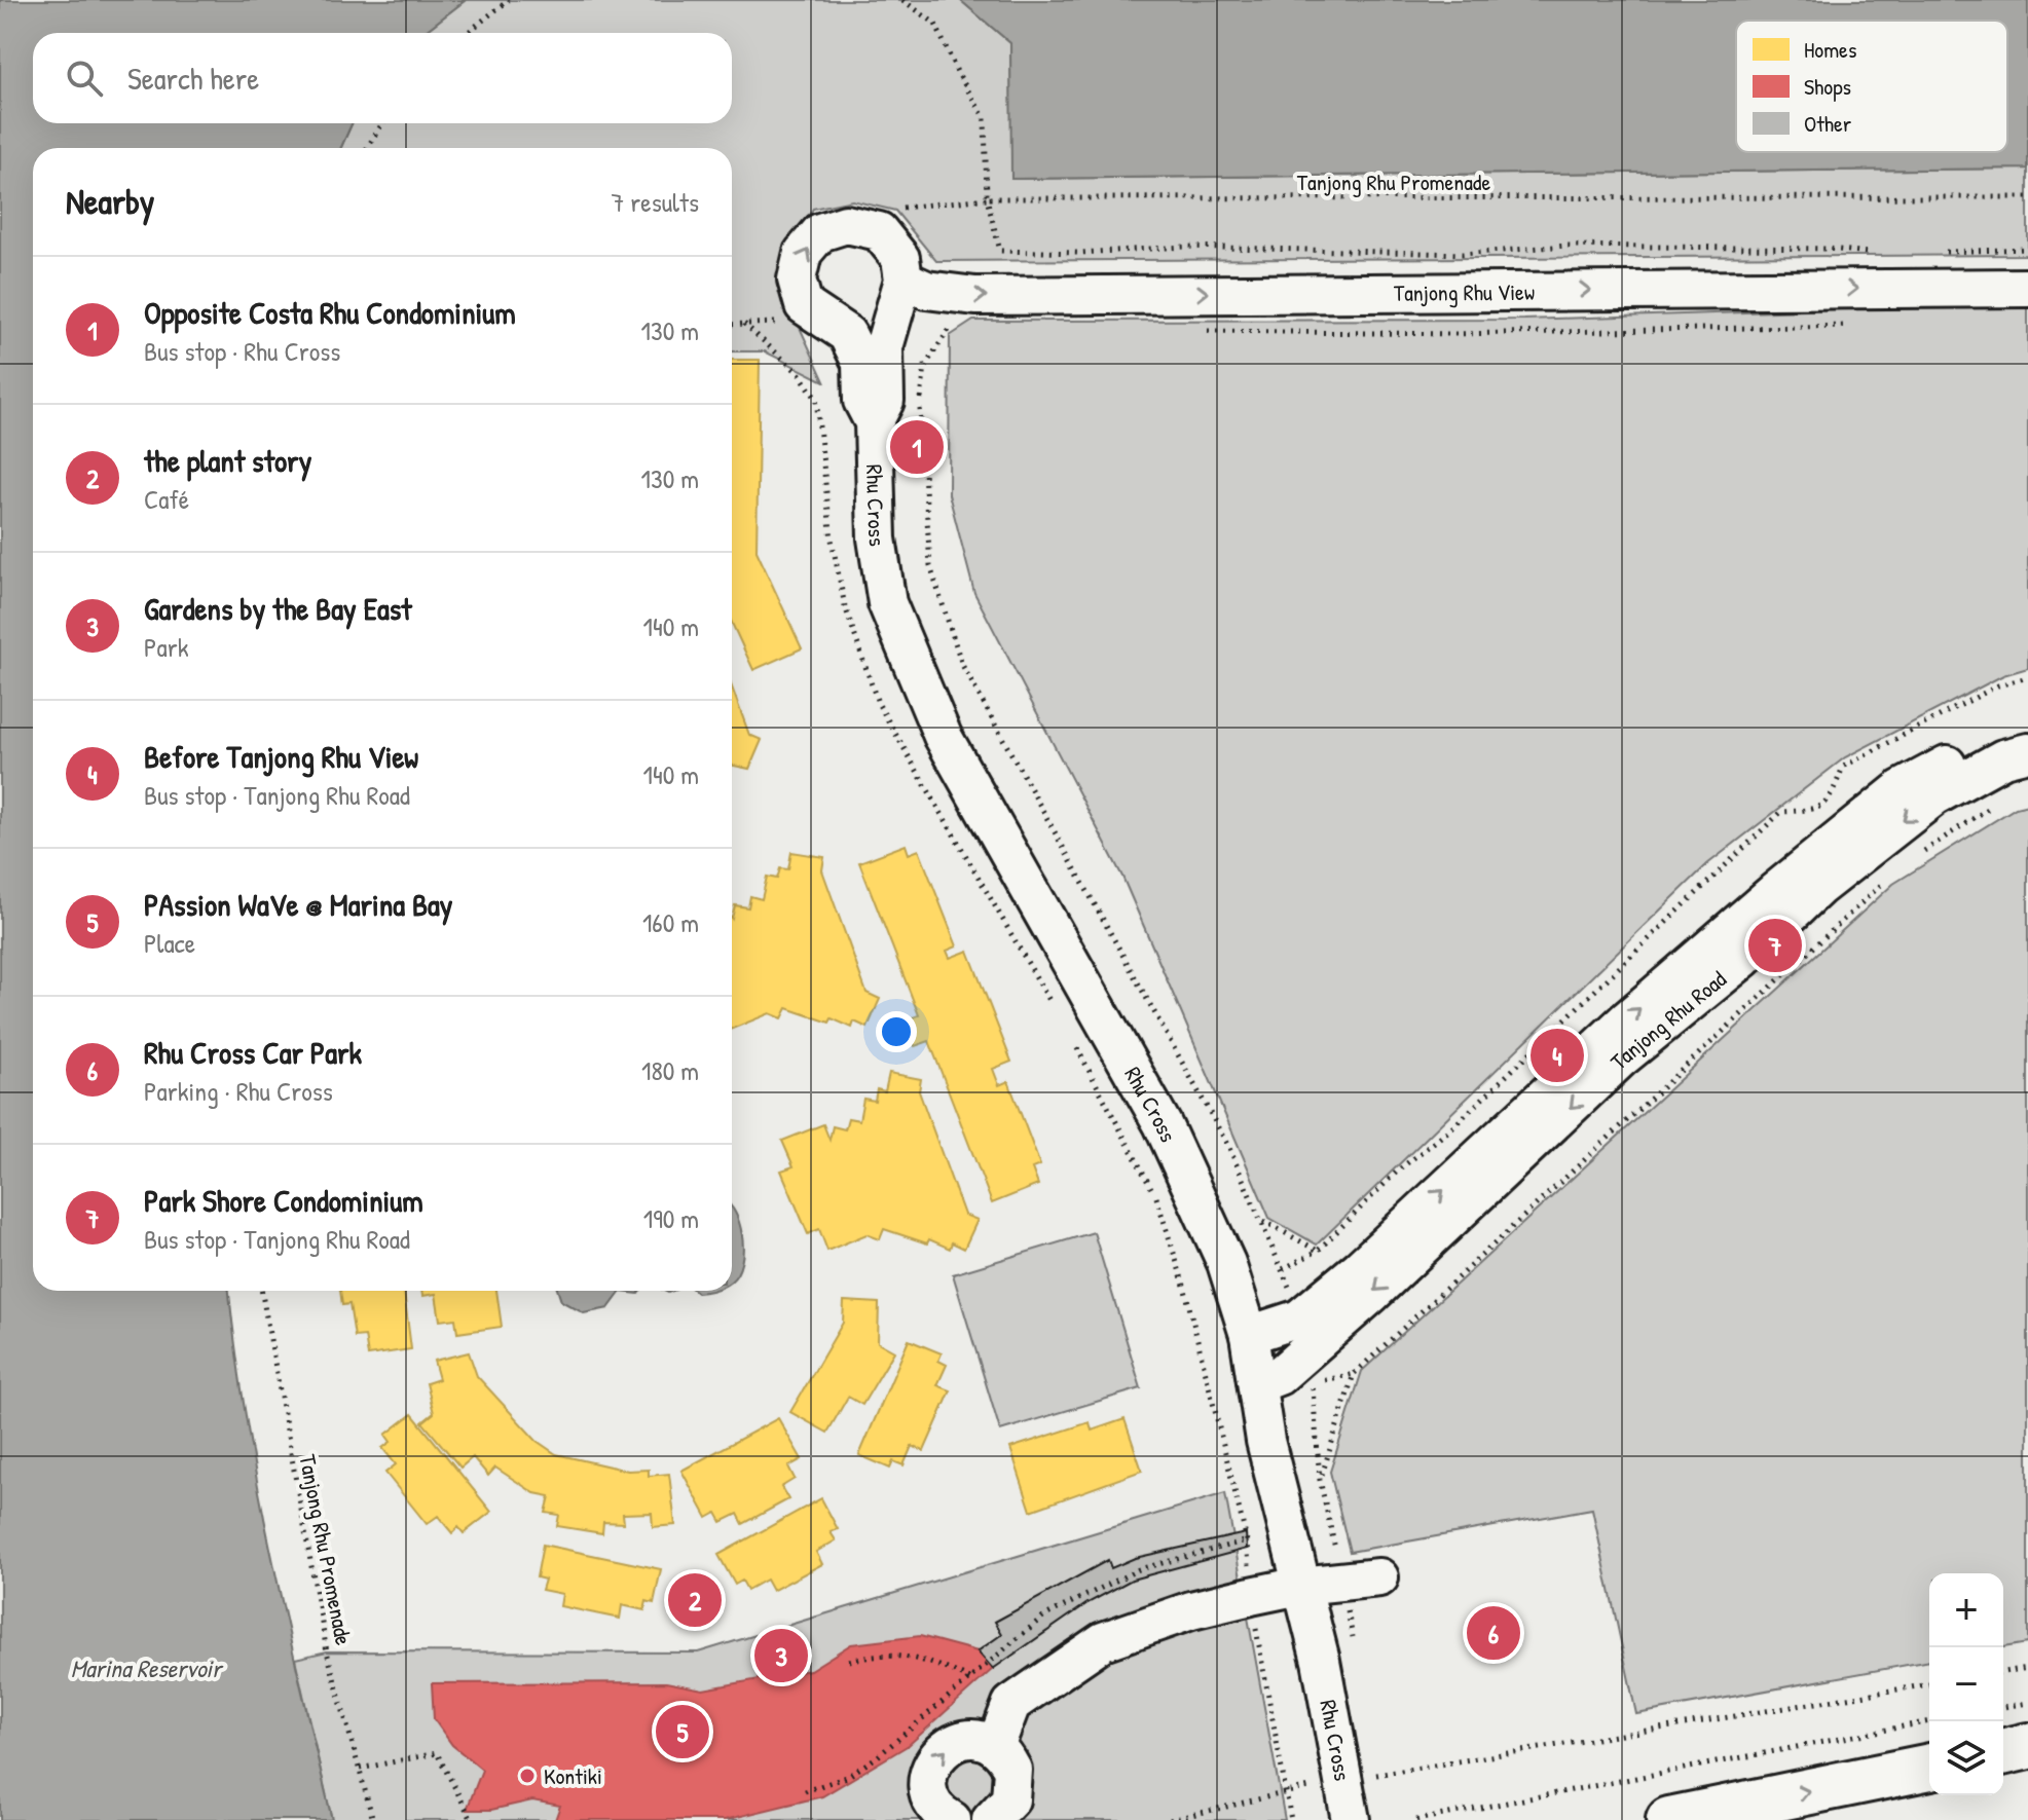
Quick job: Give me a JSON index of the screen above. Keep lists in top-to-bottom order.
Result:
{
  "streets": {
    "street": ["Tanjong Rhu View", "Rhu Cross", "Tanjong Rhu Road"],
    "path": ["Tanjong Rhu Promenade"]
  },
  "crossings": [
    ["Tanjong Rhu View", "Rhu Cross"],
    ["Rhu Cross", "Tanjong Rhu Road"]
  ],
  "one_way": ["Tanjong Rhu View"],
  "water": ["Marina Reservoir"],
  "places": ["Kontiki"],
  "legend": ["Homes", "Shops", "Other"],
  "page": {
    "search": "Search here",
    "heading": ["Nearby", "7 results"],
    "list": [
      {
        "mark": "1",
        "name": "Opposite Costa Rhu Condominium",
        "note": "Bus stop · Rhu Cross",
        "value": "130 m"
      },
      {
        "mark": "2",
        "name": "the plant story",
        "note": "Café",
        "value": "130 m"
      },
      {
        "mark": "3",
        "name": "Gardens by the Bay East",
        "note": "Park",
        "value": "140 m"
      },
      {
        "mark": "4",
        "name": "Before Tanjong Rhu View",
        "note": "Bus stop · Tanjong Rhu Road",
        "value": "140 m"
      },
      {
        "mark": "5",
        "name": "PAssion WaVe @ Marina Bay",
        "note": "Place",
        "value": "160 m"
      },
      {
        "mark": "6",
        "name": "Rhu Cross Car Park",
        "note": "Parking · Rhu Cross",
        "value": "180 m"
      },
      {
        "mark": "7",
        "name": "Park Shore Condominium",
        "note": "Bus stop · Tanjong Rhu Road",
        "value": "190 m"
      }
    ],
    "pins": [
      "1",
      "7",
      "4",
      "2",
      "6",
      "3",
      "5"
    ],
    "map_buttons": ["+", "−"]
  }
}
